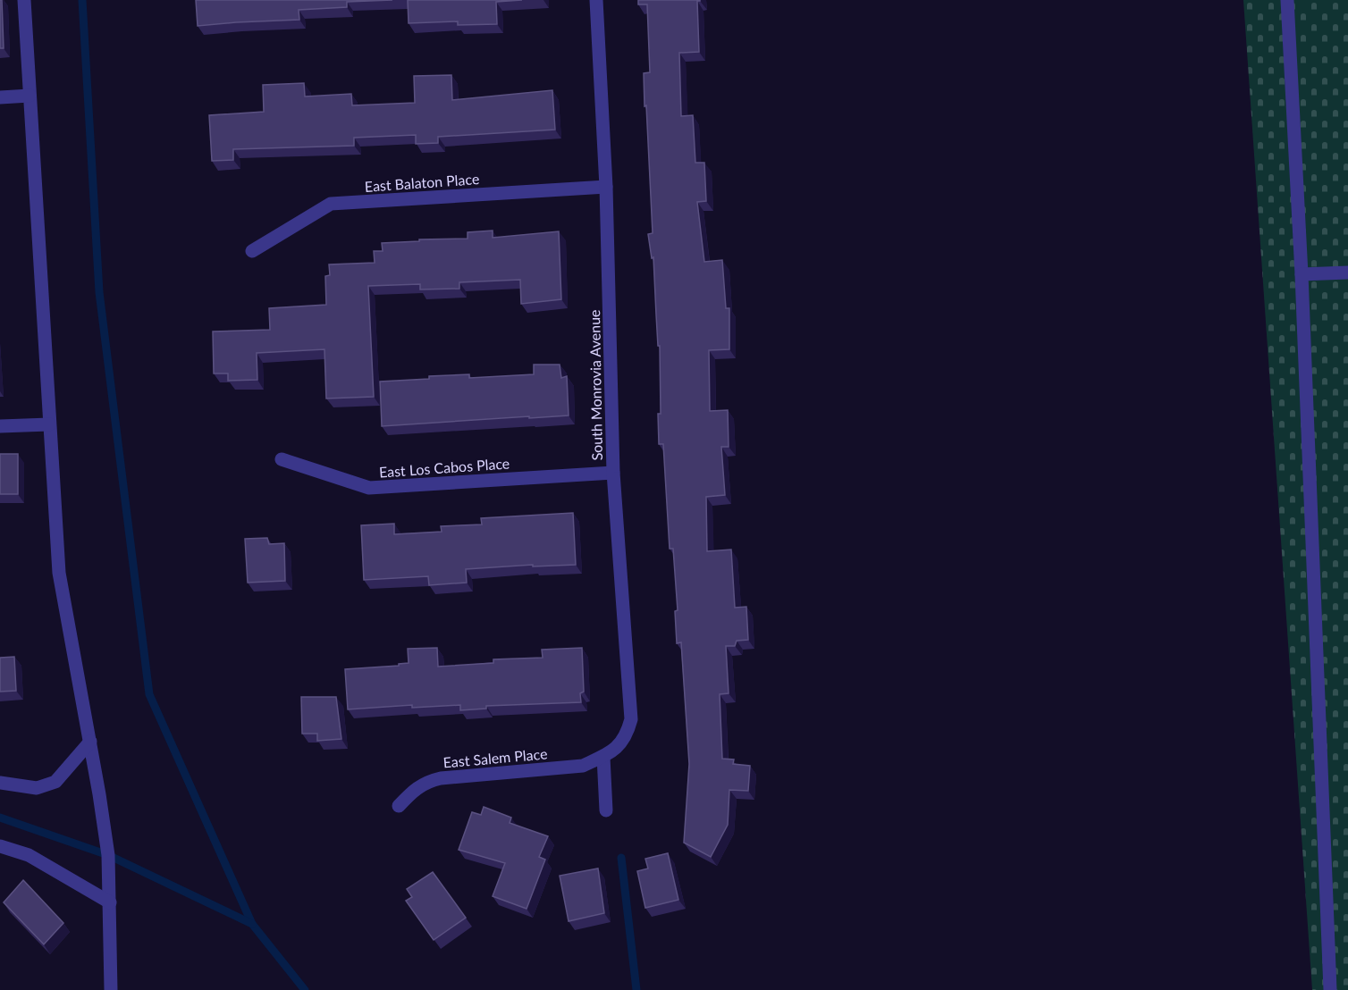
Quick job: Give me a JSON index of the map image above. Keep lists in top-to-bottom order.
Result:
{
  "streets": {
    "street": [
      "East Balaton Place",
      "South Monrovia Avenue",
      "East Los Cabos Place",
      "East Salem Place"
    ]
  },
  "crossings": [
    ["East Balaton Place", "South Monrovia Avenue"],
    ["South Monrovia Avenue", "East Los Cabos Place"],
    ["South Monrovia Avenue", "East Salem Place"]
  ]
}
